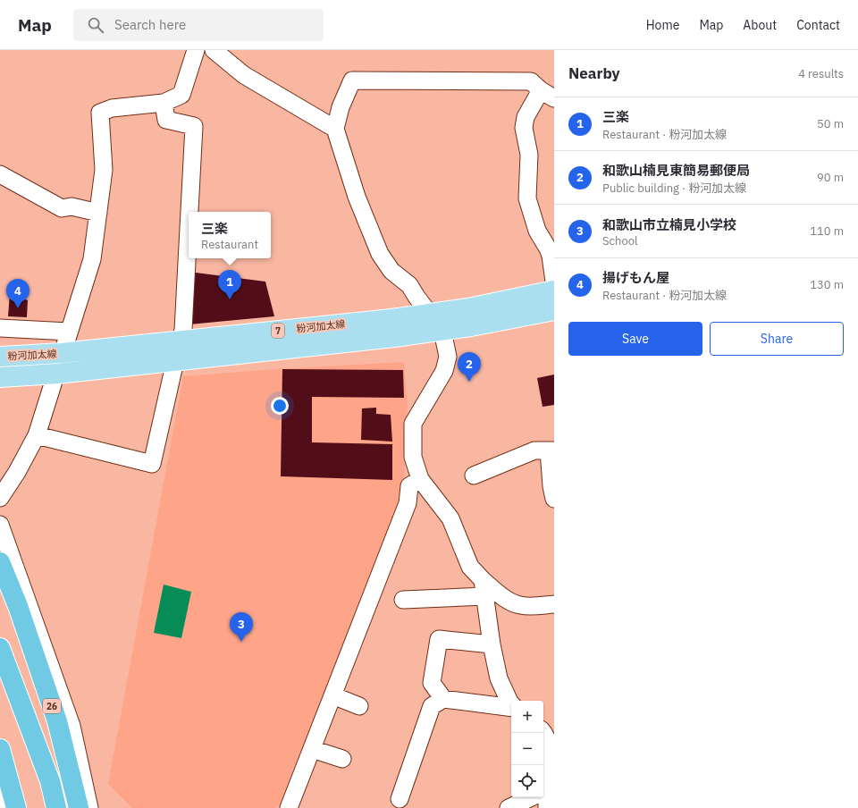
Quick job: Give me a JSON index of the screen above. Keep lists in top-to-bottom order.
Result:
{
  "streets": {
    "highway": ["26"],
    "main road": ["粉河加太線", "7"]
  },
  "page": {
    "header": "Map",
    "search": "Search here",
    "nav": [
      "Home",
      "Map",
      "About",
      "Contact"
    ],
    "heading": ["Nearby", "4 results"],
    "list": [
      {
        "mark": "1",
        "name": "三楽",
        "note": "Restaurant · 粉河加太線",
        "value": "50 m"
      },
      {
        "mark": "2",
        "name": "和歌山楠見東簡易郵便局",
        "note": "Public building · 粉河加太線",
        "value": "90 m"
      },
      {
        "mark": "3",
        "name": "和歌山市立楠見小学校",
        "note": "School",
        "value": "110 m"
      },
      {
        "mark": "4",
        "name": "揚げもん屋",
        "note": "Restaurant · 粉河加太線",
        "value": "130 m"
      }
    ],
    "popup": ["三楽", "Restaurant"],
    "pins": [
      "1",
      "4",
      "2",
      "3"
    ],
    "buttons": ["Save", "Share"],
    "map_buttons": ["+", "−"]
  }
}
